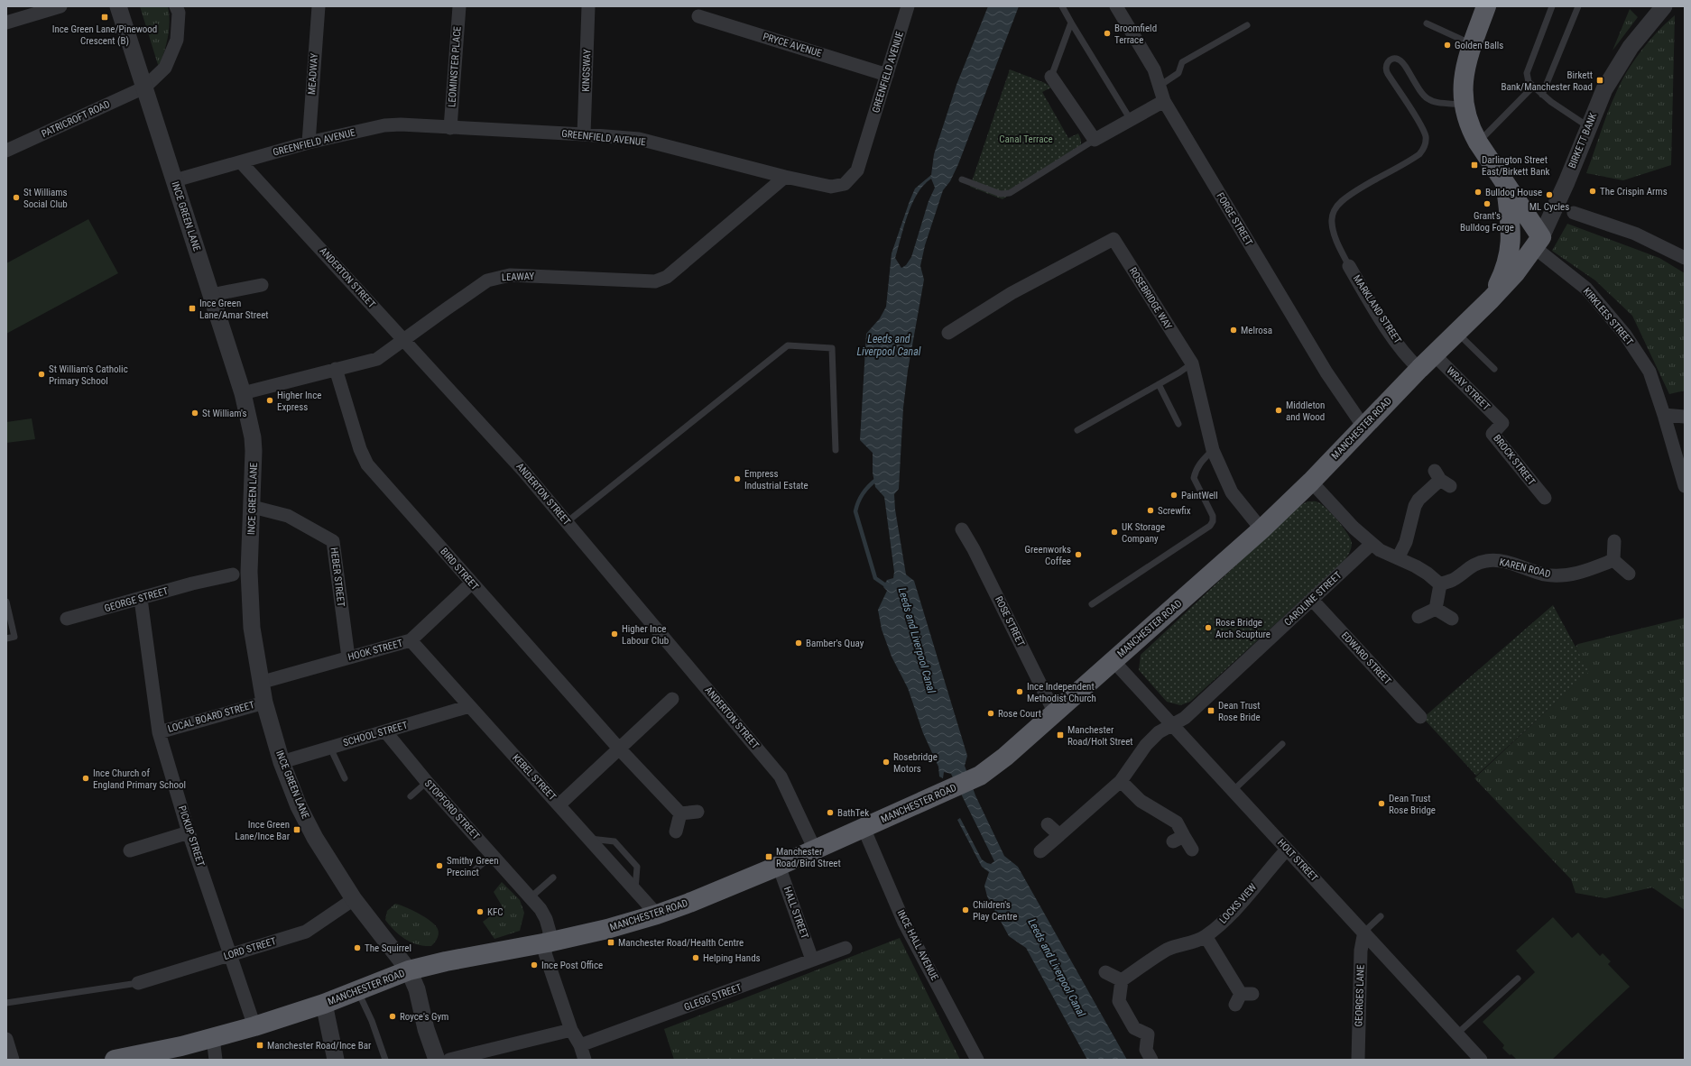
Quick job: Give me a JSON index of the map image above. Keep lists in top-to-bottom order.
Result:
{
  "streets": {
    "highway": ["MANCHESTER ROAD"],
    "street": [
      "PRYCE AVENUE",
      "LEOMINSTER PLACE",
      "KINGSWAY",
      "GREENFIELD AVENUE",
      "MEADWAY",
      "PATRICROFT ROAD",
      "BIRKETT BANK",
      "INCE GREEN LANE",
      "FORGE STREET",
      "LEAWAY",
      "ANDERTON STREET",
      "ROSEBRIDGE WAY",
      "MARKLAND STREET",
      "KIRKLEES STREET",
      "WRAY STREET",
      "BROCK STREET",
      "KAREN ROAD",
      "BIRD STREET",
      "HEBER STREET",
      "CAROLINE STREET",
      "GEORGE STREET",
      "ROSE STREET",
      "HOOK STREET",
      "EDWARD STREET",
      "LOCAL BOARD STREET",
      "SCHOOL STREET",
      "KEBEL STREET",
      "STOPFORD STREET",
      "PICKUP STREET",
      "HOLT STREET",
      "LOCKS VIEW",
      "HALL STREET",
      "INCE HALL AVENUE",
      "LORD STREET",
      "GEORGES LANE",
      "GLEGG STREET"
    ]
  },
  "crossings": [
    ["PRYCE AVENUE", "GREENFIELD AVENUE"],
    ["LEOMINSTER PLACE", "GREENFIELD AVENUE"],
    ["KINGSWAY", "GREENFIELD AVENUE"],
    ["GREENFIELD AVENUE", "MEADWAY"],
    ["GREENFIELD AVENUE", "INCE GREEN LANE"],
    ["GREENFIELD AVENUE", "LEAWAY"],
    ["GREENFIELD AVENUE", "ANDERTON STREET"],
    ["PATRICROFT ROAD", "INCE GREEN LANE"],
    ["BIRKETT BANK", "KIRKLEES STREET"],
    ["BIRKETT BANK", "MANCHESTER ROAD"],
    ["INCE GREEN LANE", "LEAWAY"],
    ["INCE GREEN LANE", "MANCHESTER ROAD"],
    ["INCE GREEN LANE", "HEBER STREET"],
    ["INCE GREEN LANE", "HOOK STREET"],
    ["INCE GREEN LANE", "LOCAL BOARD STREET"],
    ["INCE GREEN LANE", "SCHOOL STREET"],
    ["INCE GREEN LANE", "LORD STREET"],
    ["FORGE STREET", "MANCHESTER ROAD"],
    ["LEAWAY", "ANDERTON STREET"],
    ["LEAWAY", "BIRD STREET"],
    ["ANDERTON STREET", "MANCHESTER ROAD"],
    ["ROSEBRIDGE WAY", "MANCHESTER ROAD"],
    ["MARKLAND STREET", "MANCHESTER ROAD"],
    ["KIRKLEES STREET", "MANCHESTER ROAD"],
    ["WRAY STREET", "MANCHESTER ROAD"],
    ["WRAY STREET", "BROCK STREET"],
    ["MANCHESTER ROAD", "ROSE STREET"],
    ["MANCHESTER ROAD", "KEBEL STREET"],
    ["MANCHESTER ROAD", "STOPFORD STREET"],
    ["MANCHESTER ROAD", "PICKUP STREET"],
    ["MANCHESTER ROAD", "HOLT STREET"],
    ["MANCHESTER ROAD", "HALL STREET"],
    ["MANCHESTER ROAD", "INCE HALL AVENUE"],
    ["BIRD STREET", "HOOK STREET"],
    ["HEBER STREET", "HOOK STREET"],
    ["CAROLINE STREET", "EDWARD STREET"],
    ["CAROLINE STREET", "HOLT STREET"],
    ["GEORGE STREET", "PICKUP STREET"],
    ["HOOK STREET", "KEBEL STREET"],
    ["LOCAL BOARD STREET", "PICKUP STREET"],
    ["SCHOOL STREET", "KEBEL STREET"],
    ["SCHOOL STREET", "STOPFORD STREET"],
    ["STOPFORD STREET", "GLEGG STREET"],
    ["PICKUP STREET", "LORD STREET"],
    ["HOLT STREET", "LOCKS VIEW"],
    ["HOLT STREET", "GEORGES LANE"],
    ["HALL STREET", "GLEGG STREET"]
  ],
  "water": ["Leeds and Liverpool Canal"],
  "parks": ["Canal Terrace"],
  "places": {
    "transit": [
      "Ince Green Lane/Pinewood Crescent (B)",
      "Birkett Bank/Manchester Road",
      "Darlington Street East/Birkett Bank",
      "Ince Green Lane/Amar Street",
      "Dean Trust Rose Bride",
      "Manchester Road/Holt Street",
      "Ince Green Lane/Ince Bar",
      "Manchester Road/Bird Street",
      "Manchester Road/Health Centre",
      "Manchester Road/Ince Bar"
    ],
    "other": [
      "Broomfield Terrace",
      "Golden Balls",
      "The Crispin Arms",
      "Bulldog House",
      "ML Cycles",
      "St Williams Social Club",
      "Grant's Bulldog Forge",
      "Melrosa",
      "St William's Catholic Primary School",
      "Higher Ince Express",
      "Middleton and Wood",
      "St William's",
      "Empress Industrial Estate",
      "PaintWell",
      "Screwfix",
      "UK Storage Company",
      "Greenworks Coffee",
      "Rose Bridge Arch Scupture",
      "Higher Ince Labour Club",
      "Bamber's Quay",
      "Ince Independent Methodist Church",
      "Rose Court",
      "Rosebridge Motors",
      "Ince Church of England Primary School",
      "Dean Trust Rose Bridge",
      "BathTek",
      "Smithy Green Precinct",
      "Children's Play Centre",
      "KFC",
      "The Squirrel",
      "Helping Hands",
      "Ince Post Office",
      "Royce's Gym"
    ]
  }
}
